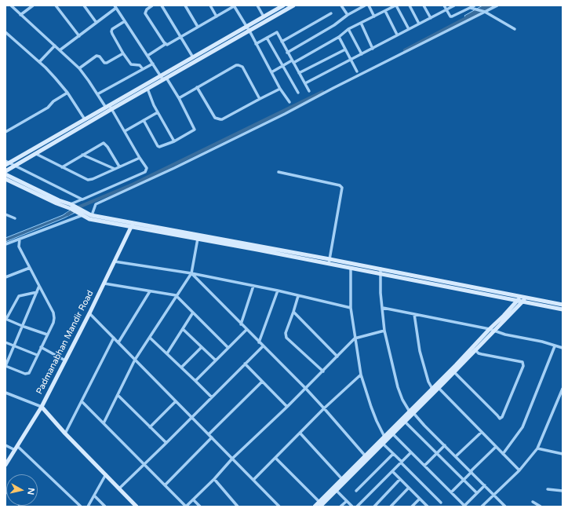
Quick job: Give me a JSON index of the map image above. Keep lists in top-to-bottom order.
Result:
{
  "streets": {
    "street": ["Padmanabhan Mandir Road"]
  },
  "north": "right"
}
